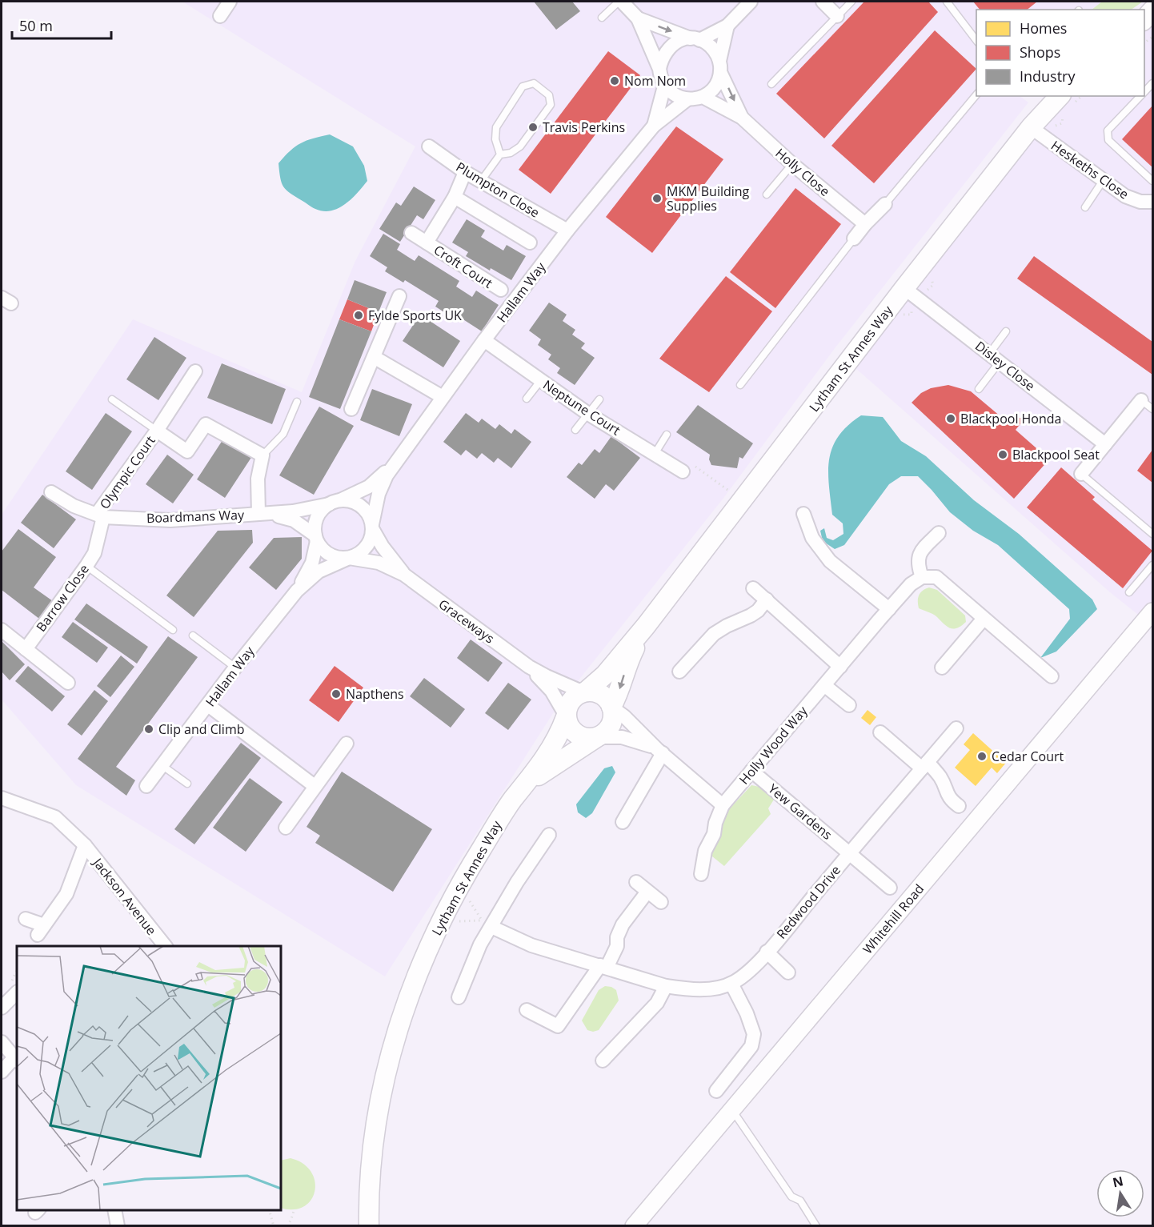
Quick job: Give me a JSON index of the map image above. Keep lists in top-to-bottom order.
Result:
{
  "streets": {
    "main road": ["Lytham St Annes Way"],
    "street": [
      "Heskeths Close",
      "Holly Close",
      "Plumpton Close",
      "Croft Court",
      "Hallam Way",
      "Disley Close",
      "Neptune Court",
      "Olympic Court",
      "Boardmans Way",
      "Barrow Close",
      "Graceways",
      "Holly Wood Way",
      "Yew Gardens",
      "Jackson Avenue",
      "Redwood Drive",
      "Whitehill Road"
    ]
  },
  "crossings": [
    ["Heskeths Close", "Lytham St Annes Way"],
    ["Holly Close", "Hallam Way"],
    ["Plumpton Close", "Croft Court"],
    ["Plumpton Close", "Hallam Way"],
    ["Hallam Way", "Neptune Court"],
    ["Hallam Way", "Boardmans Way"],
    ["Hallam Way", "Graceways"],
    ["Lytham St Annes Way", "Disley Close"],
    ["Lytham St Annes Way", "Graceways"],
    ["Olympic Court", "Boardmans Way"],
    ["Olympic Court", "Barrow Close"],
    ["Boardmans Way", "Barrow Close"],
    ["Boardmans Way", "Graceways"],
    ["Holly Wood Way", "Yew Gardens"],
    ["Yew Gardens", "Redwood Drive"]
  ],
  "places": [
    "Nom Nom",
    "Travis Perkins",
    "MKM Building Supplies",
    "Fylde Sports UK",
    "Blackpool Honda",
    "Blackpool Seat",
    "Napthens",
    "Clip and Climb",
    "Cedar Court"
  ],
  "legend": ["Homes", "Shops", "Industry"],
  "scale_bar": "50 m",
  "north": "top"
}
